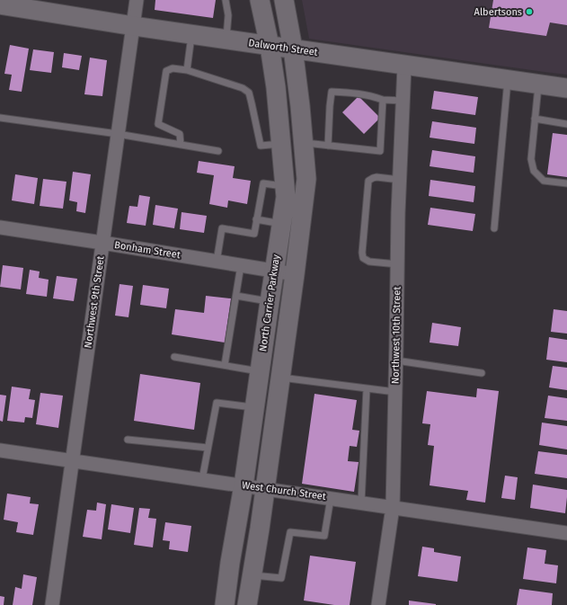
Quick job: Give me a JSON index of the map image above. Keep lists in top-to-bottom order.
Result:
{
  "streets": {
    "main road": ["Dalworth Street", "North Carrier Parkway"],
    "street": [
      "Bonham Street",
      "Northwest 9th Street",
      "Northwest 10th Street",
      "West Church Street"
    ]
  },
  "crossings": [
    ["Dalworth Street", "Northwest 9th Street"],
    ["Dalworth Street", "North Carrier Parkway"],
    ["Dalworth Street", "Northwest 10th Street"],
    ["Bonham Street", "Northwest 9th Street"],
    ["Bonham Street", "North Carrier Parkway"],
    ["Northwest 9th Street", "West Church Street"],
    ["North Carrier Parkway", "West Church Street"],
    ["Northwest 10th Street", "West Church Street"]
  ],
  "places": ["Albertsons"]
}
